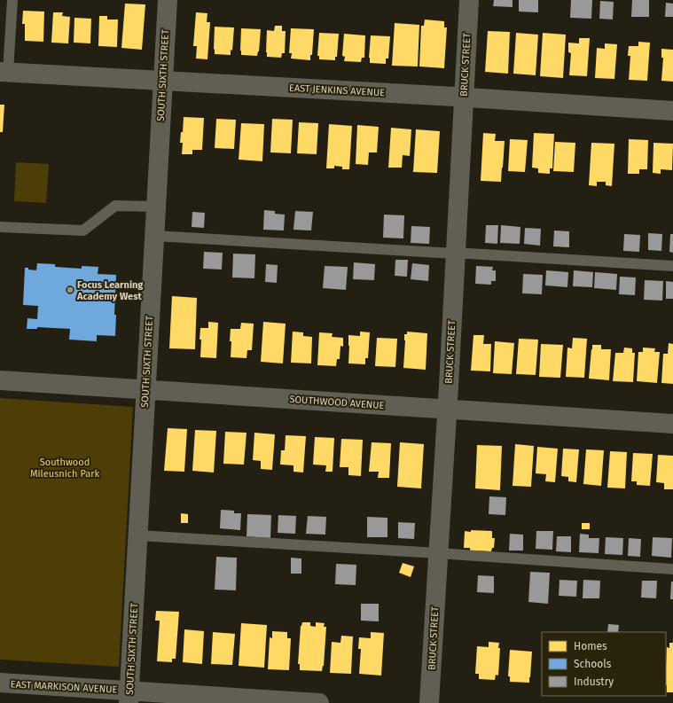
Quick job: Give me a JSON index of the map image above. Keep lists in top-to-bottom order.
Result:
{
  "streets": {
    "street": [
      "BRUCK STREET",
      "SOUTH SIXTH STREET",
      "EAST JENKINS AVENUE",
      "SOUTHWOOD AVENUE",
      "EAST MARKISON AVENUE"
    ]
  },
  "crossings": [
    ["BRUCK STREET", "EAST JENKINS AVENUE"],
    ["BRUCK STREET", "SOUTHWOOD AVENUE"],
    ["SOUTH SIXTH STREET", "EAST JENKINS AVENUE"],
    ["SOUTH SIXTH STREET", "SOUTHWOOD AVENUE"],
    ["SOUTH SIXTH STREET", "EAST MARKISON AVENUE"]
  ],
  "parks": ["Southwood Mileusnich Park"],
  "places": ["Focus Learning Academy West"],
  "legend": ["Homes", "Schools", "Industry"]
}
